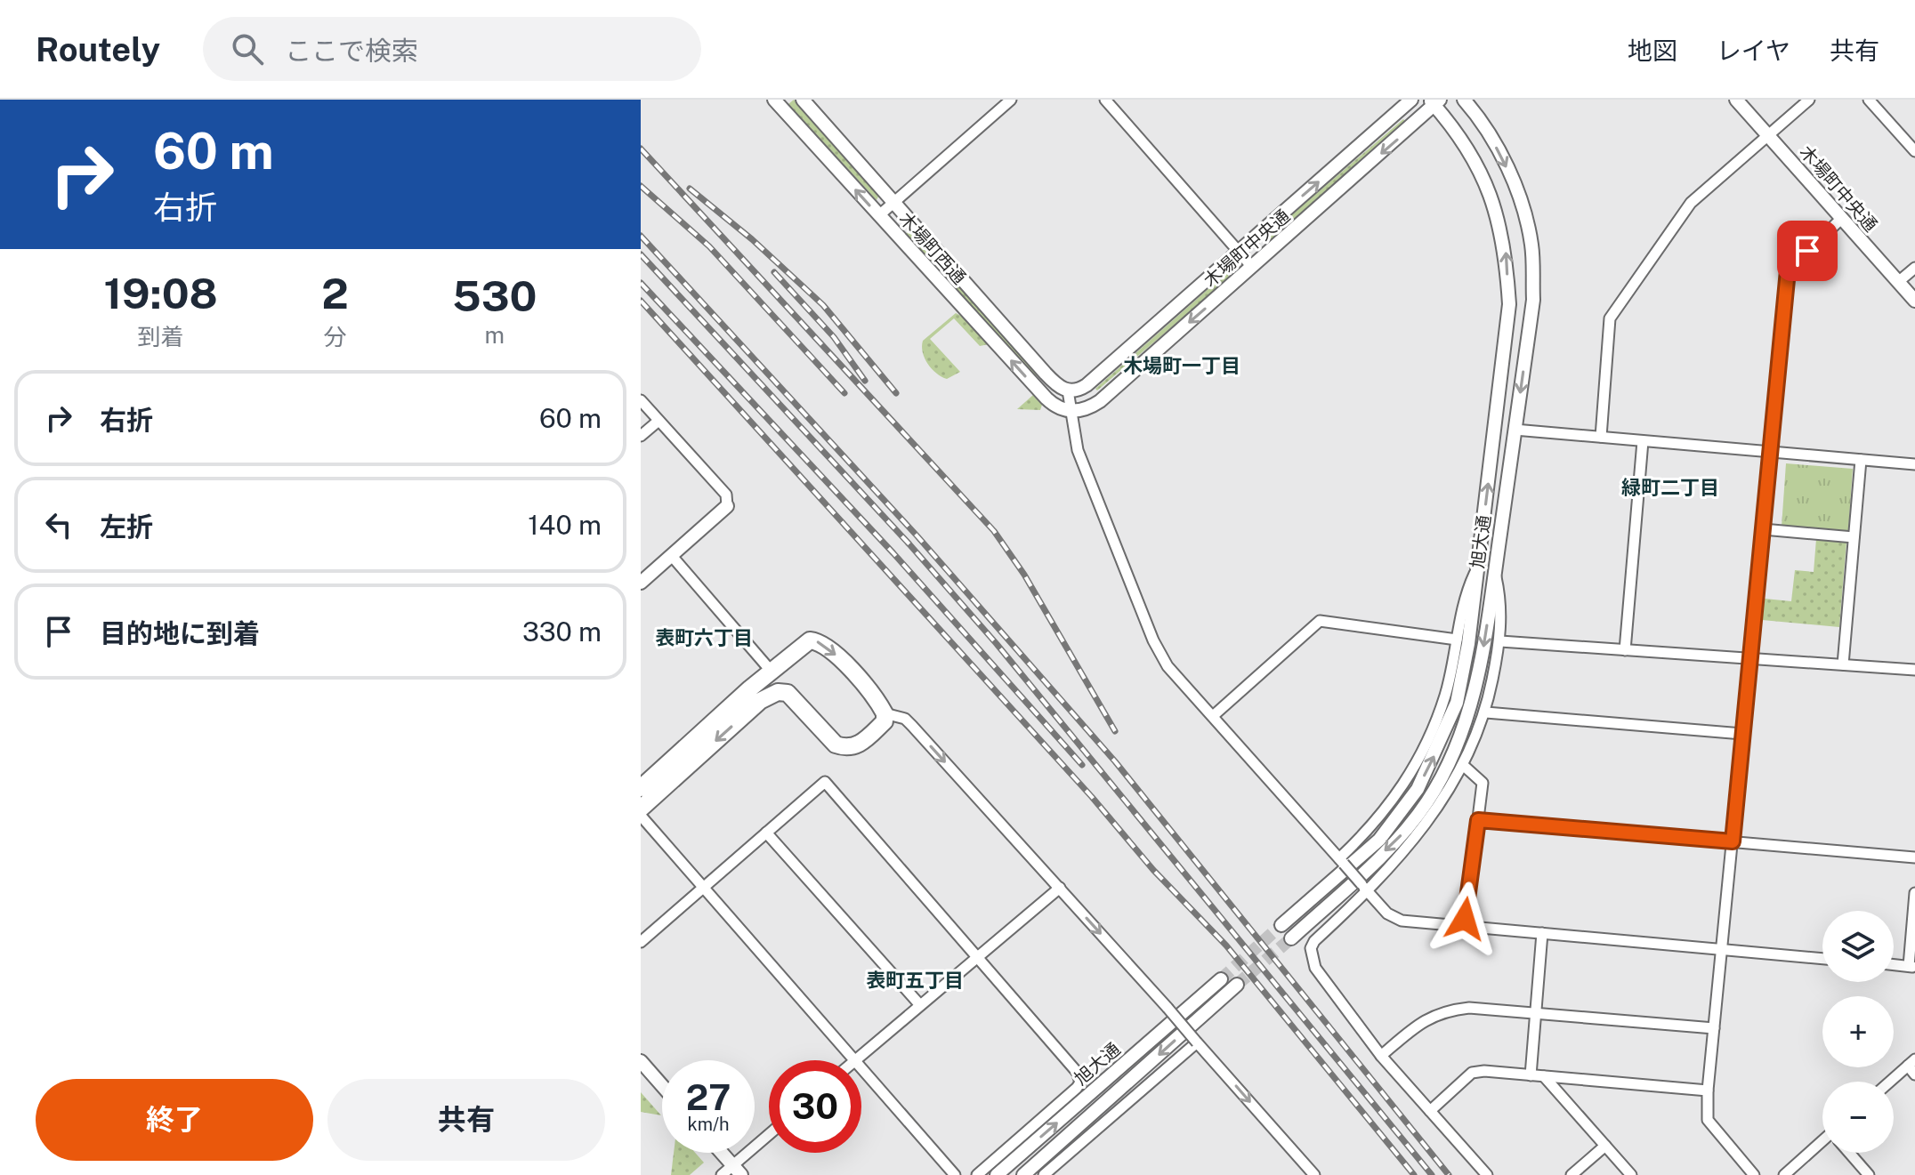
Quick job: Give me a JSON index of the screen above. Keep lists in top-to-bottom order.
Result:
{
  "streets": {
    "street": ["木場町中央通", "木場町西通", "旭大通"]
  },
  "crossings": [
    ["木場町中央通", "木場町西通"],
    ["木場町中央通", "旭大通"]
  ],
  "districts": [
    "木場町一丁目",
    "緑町二丁目",
    "表町六丁目",
    "表町五丁目"
  ],
  "page": {
    "header": "Routely",
    "search": "ここで検索",
    "nav": ["地図", "レイヤ", "共有"],
    "turn": ["60 m", "右折"],
    "eta": [
      "19:08",
      "到着",
      "2",
      "分",
      "530",
      "m"
    ],
    "list": [
      {
        "name": "右折",
        "value": "60 m"
      },
      {
        "name": "左折",
        "value": "140 m"
      },
      {
        "name": "目的地に到着",
        "value": "330 m"
      }
    ],
    "map_buttons": ["+", "−"],
    "speed": "27 km/h",
    "limit": "30",
    "buttons": ["終了", "共有"]
  }
}
